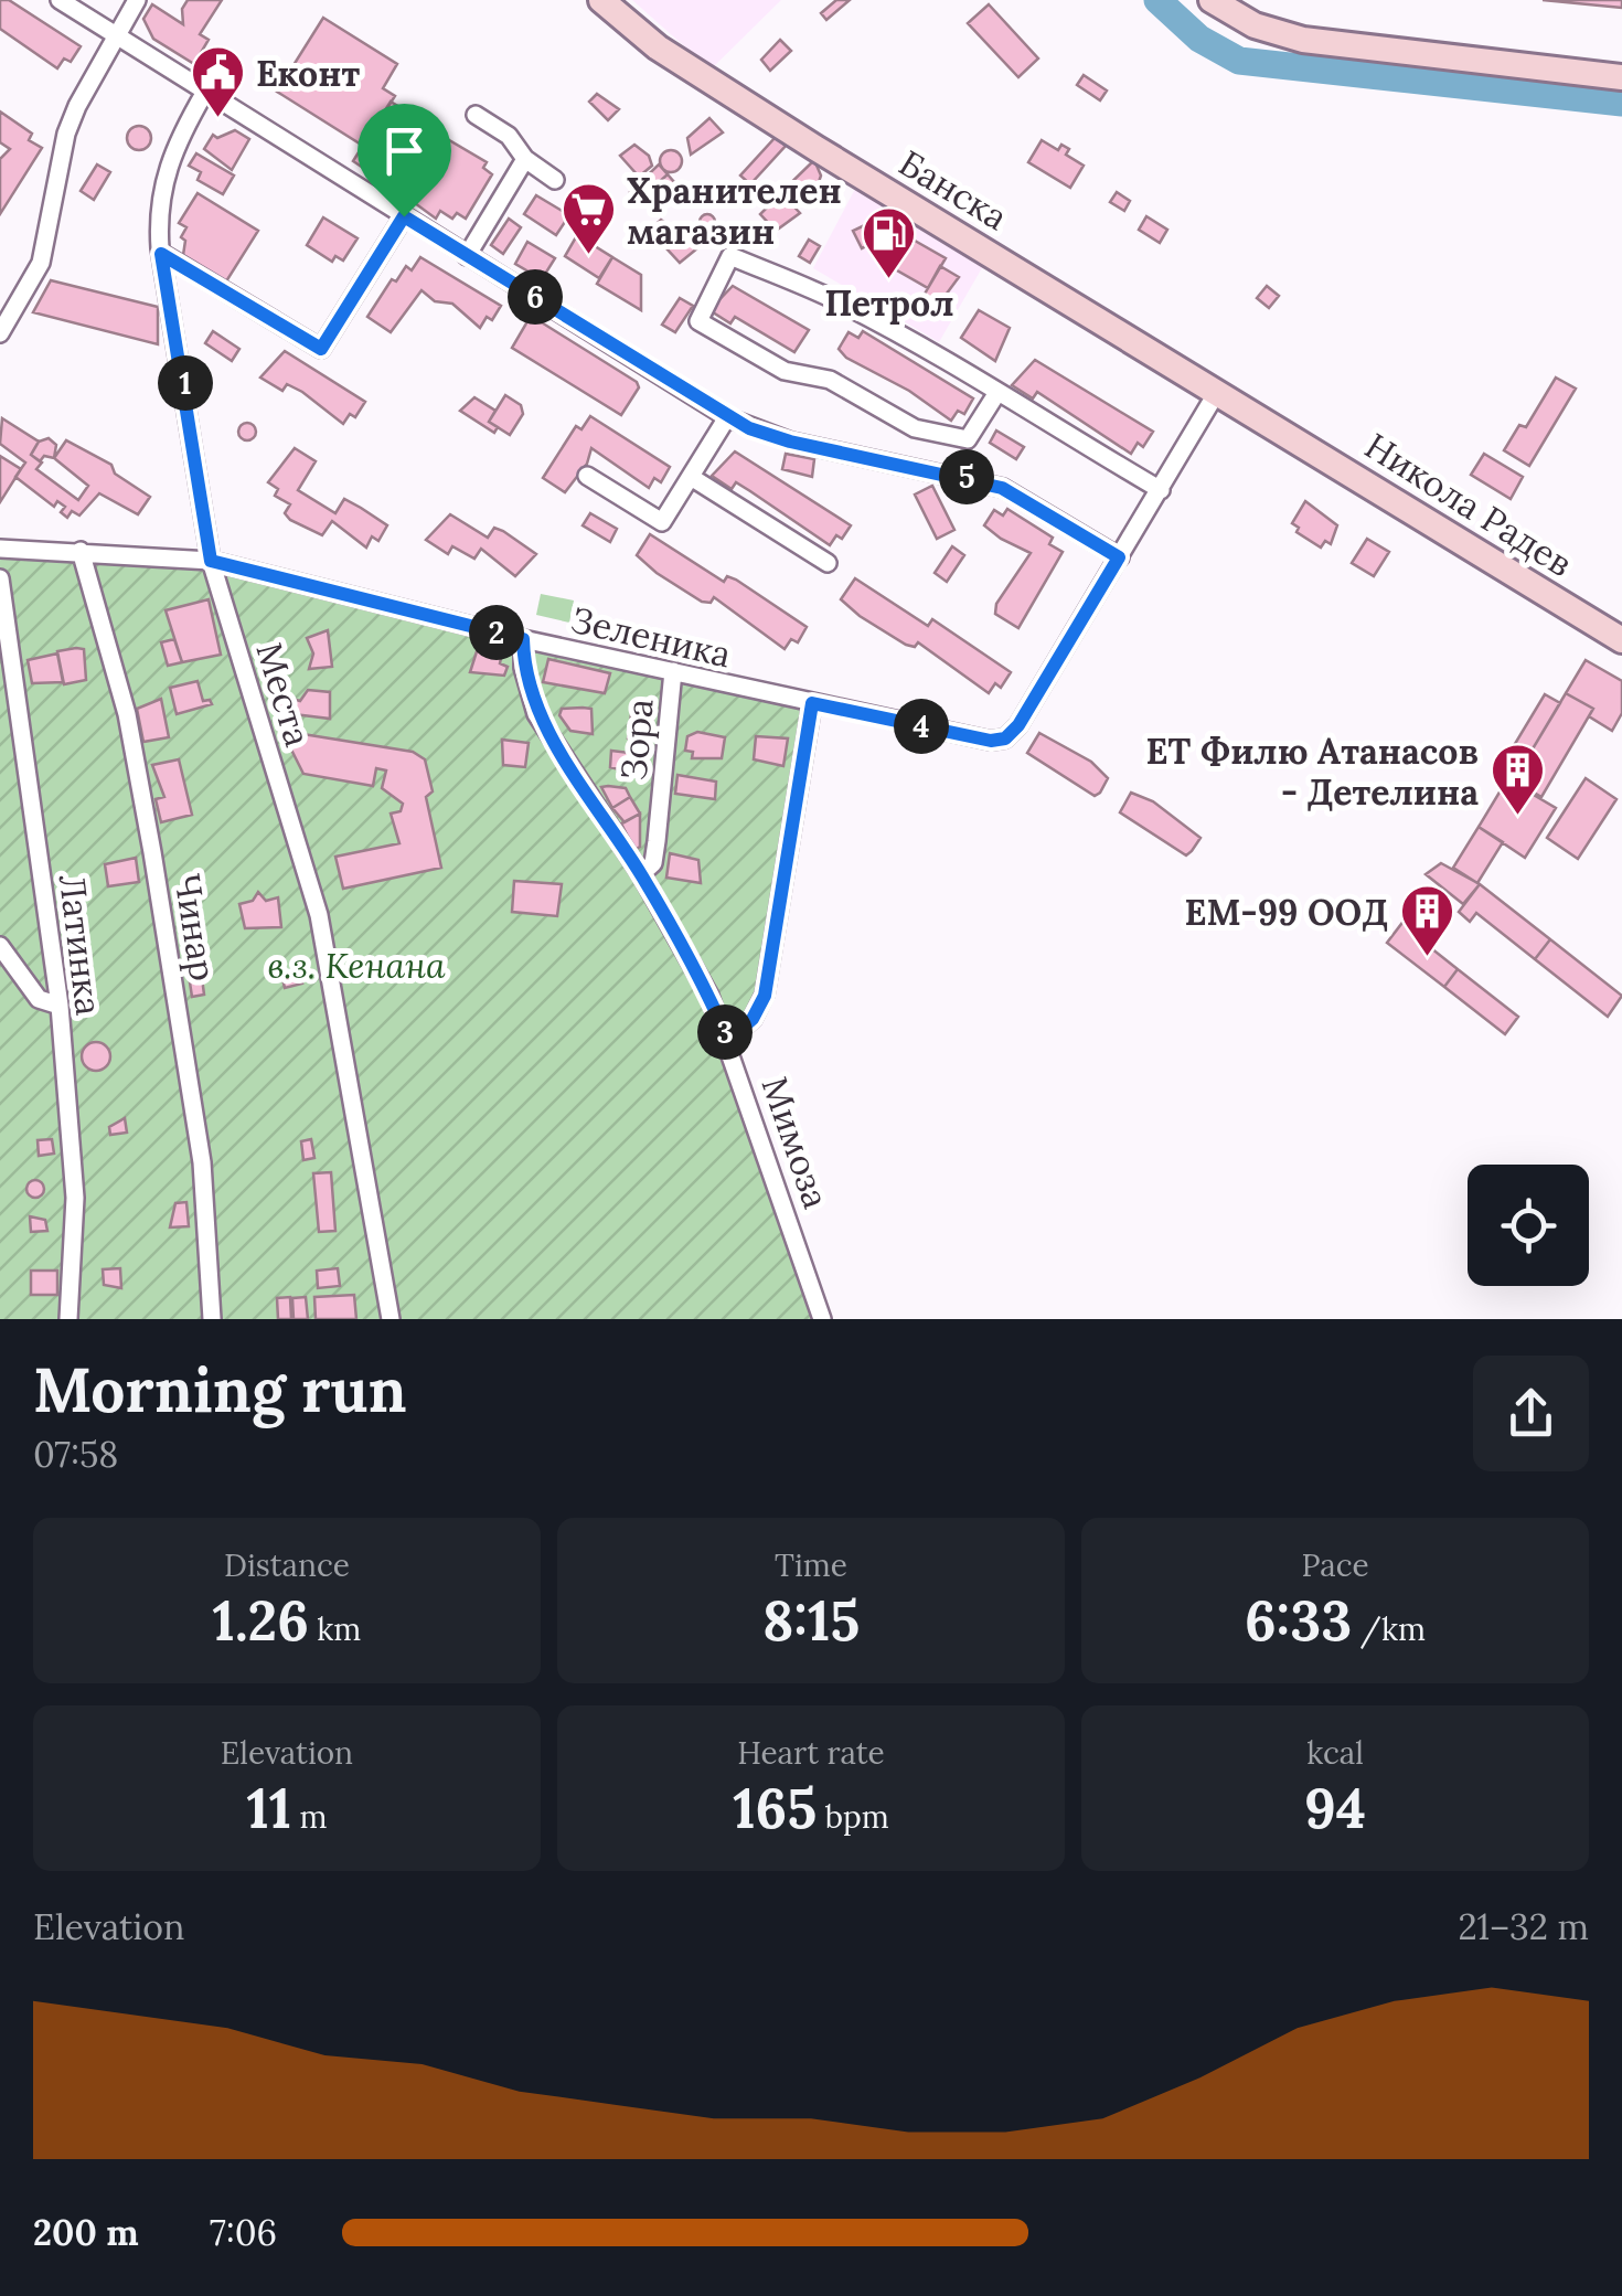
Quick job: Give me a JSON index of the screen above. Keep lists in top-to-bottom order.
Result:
{
  "streets": {
    "street": [
      "Банска",
      "Никола Радев",
      "Зеленика",
      "Места",
      "Зора",
      "Чинар",
      "Латинка",
      "Мимоза"
    ]
  },
  "crossings": [
    ["Банска", "Никола Радев"],
    ["Зеленика", "Места"],
    ["Зеленика", "Зора"],
    ["Зеленика", "Чинар"],
    ["Зеленика", "Мимоза"],
    ["Зора", "Мимоза"]
  ],
  "parks": ["в.з. Кенана"],
  "places": {
    "public building": ["Еконт"],
    "supermarket": ["Хранителен магазин"],
    "fuel station": ["Петрол"],
    "building": ["ЕТ Филю Атанасов - Детелина", "ЕМ-99 ООД"]
  },
  "page": {
    "pins": [
      "6",
      "1",
      "5",
      "2",
      "4",
      "3"
    ],
    "heading": ["Morning run", "07:58"],
    "stats": [
      ["Distance", "1.26 km"],
      ["Time", "8:15"],
      ["Pace", "6:33 /km"],
      ["Elevation", "11 m"],
      ["Heart rate", "165 bpm"],
      ["kcal", "94"]
    ],
    "chart": ["Elevation", "21–32 m"],
    "list": [
      {
        "name": "200 m",
        "note": "7:06"
      }
    ]
  }
}
